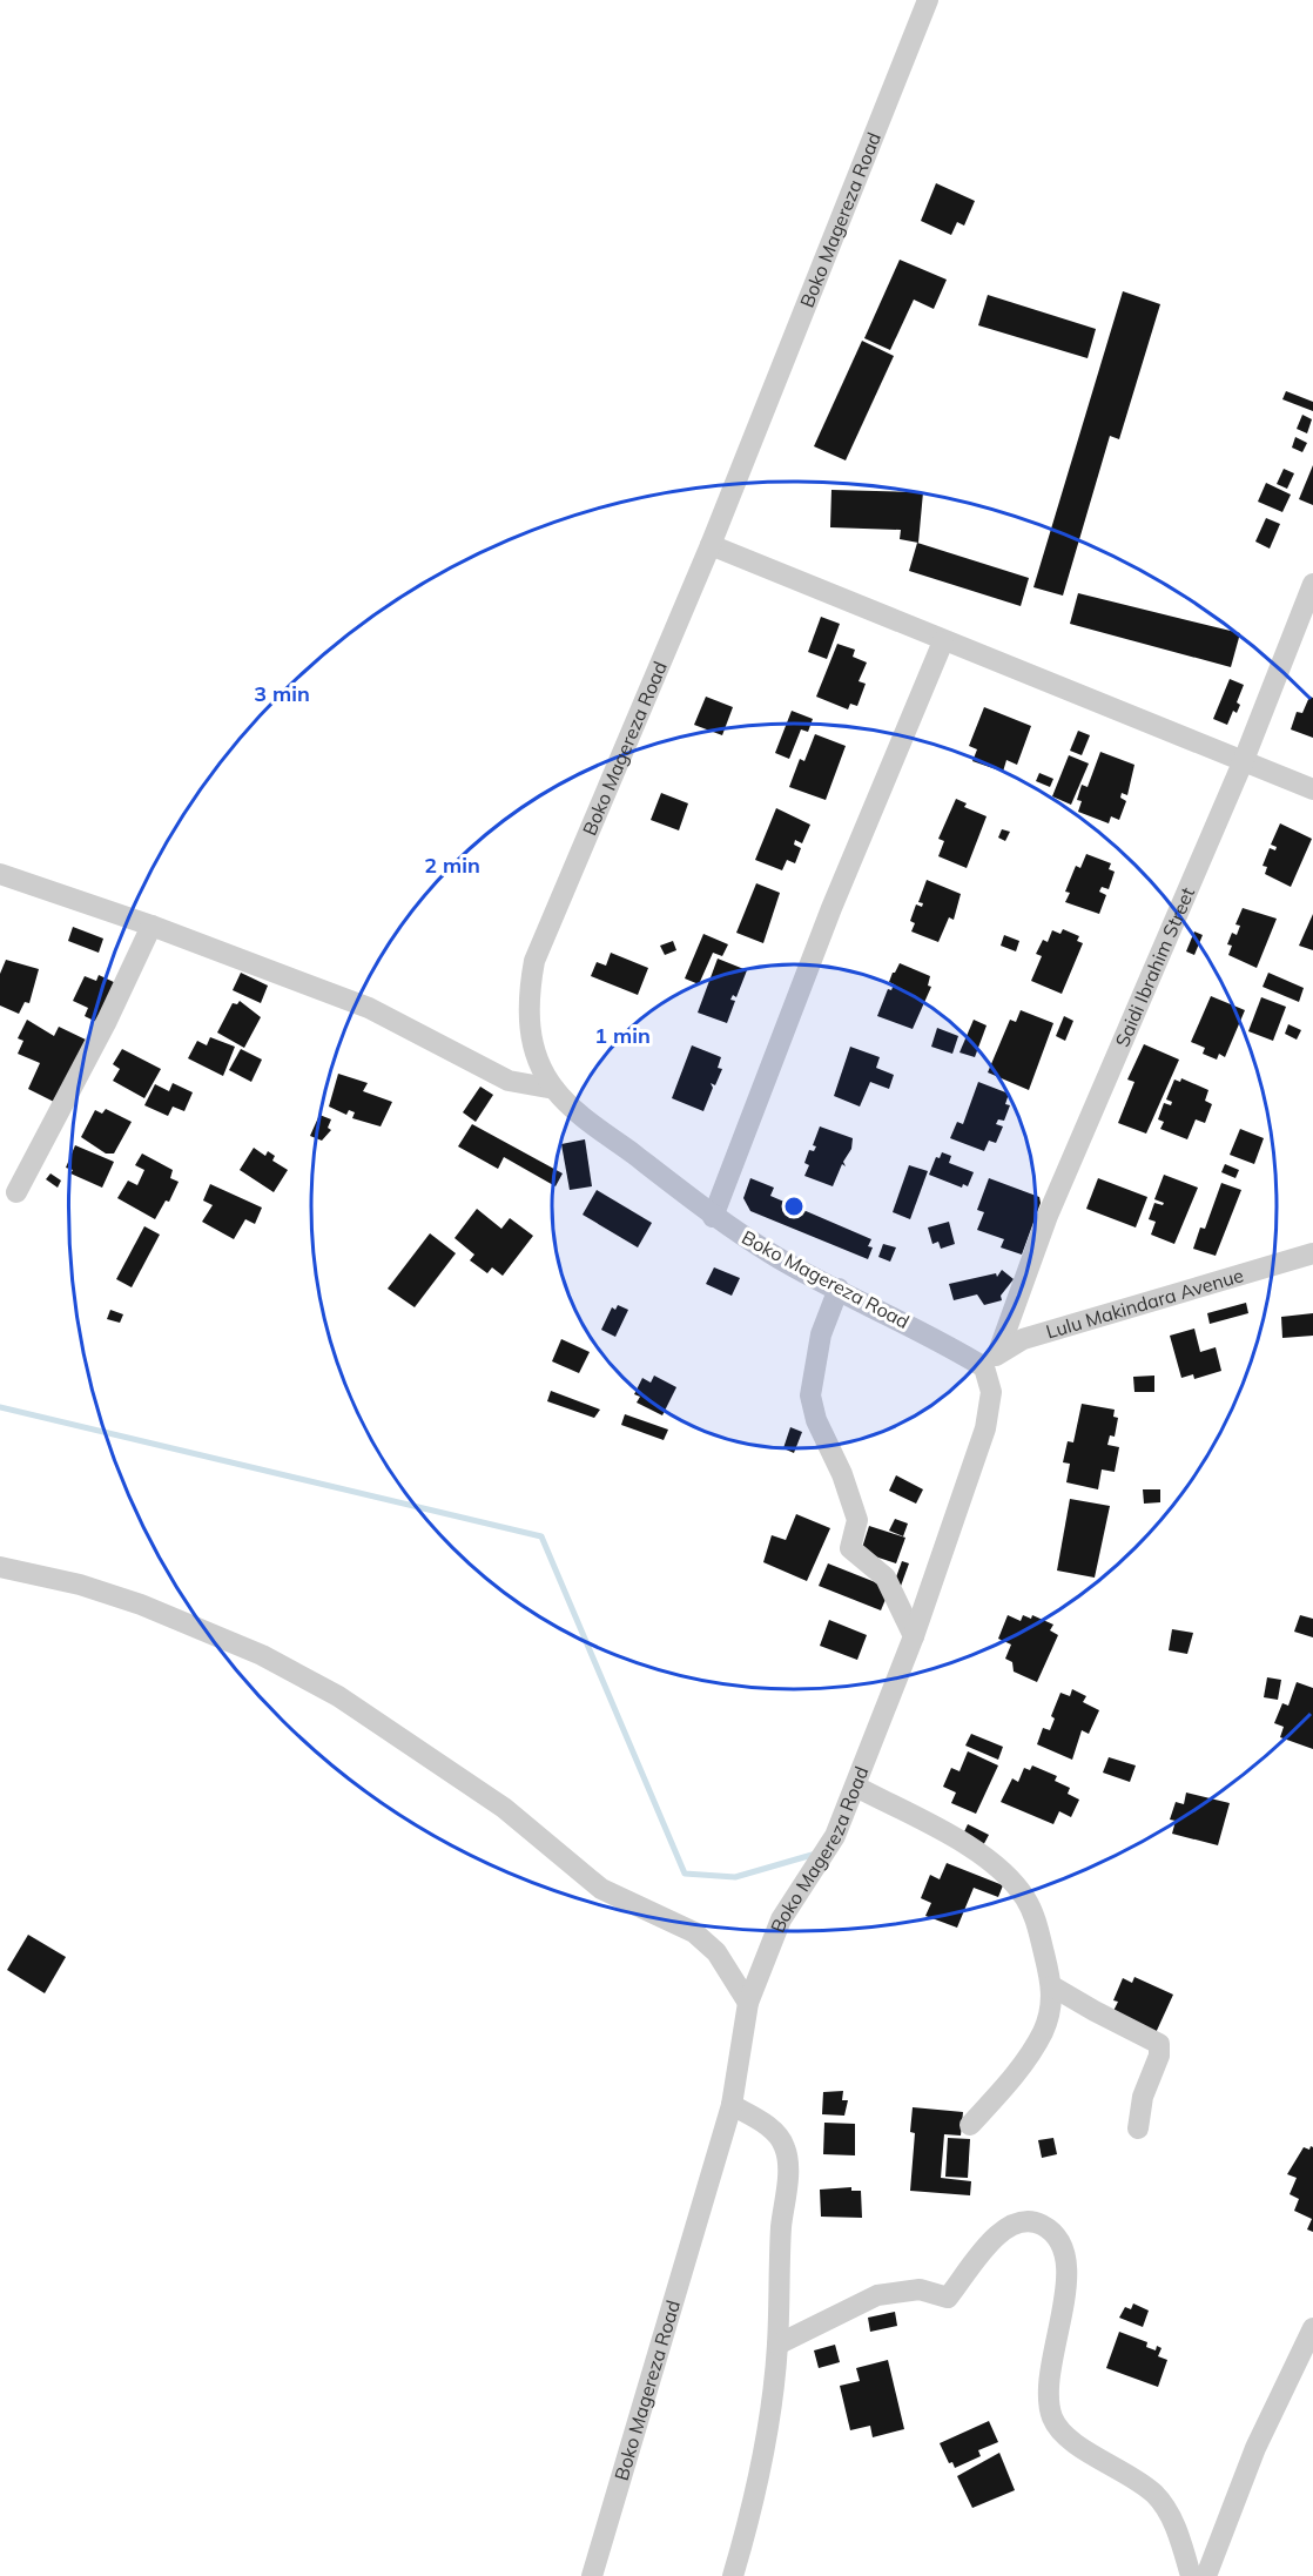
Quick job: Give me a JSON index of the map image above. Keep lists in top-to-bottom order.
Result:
{
  "streets": {
    "street": ["Boko Magereza Road", "Saidi Ibrahim Street", "Lulu Makindara Avenue"]
  },
  "crossings": [
    ["Boko Magereza Road", "Saidi Ibrahim Street"],
    ["Boko Magereza Road", "Lulu Makindara Avenue"],
    ["Saidi Ibrahim Street", "Lulu Makindara Avenue"]
  ],
  "rings": ["3 min", "2 min", "1 min"]
}
